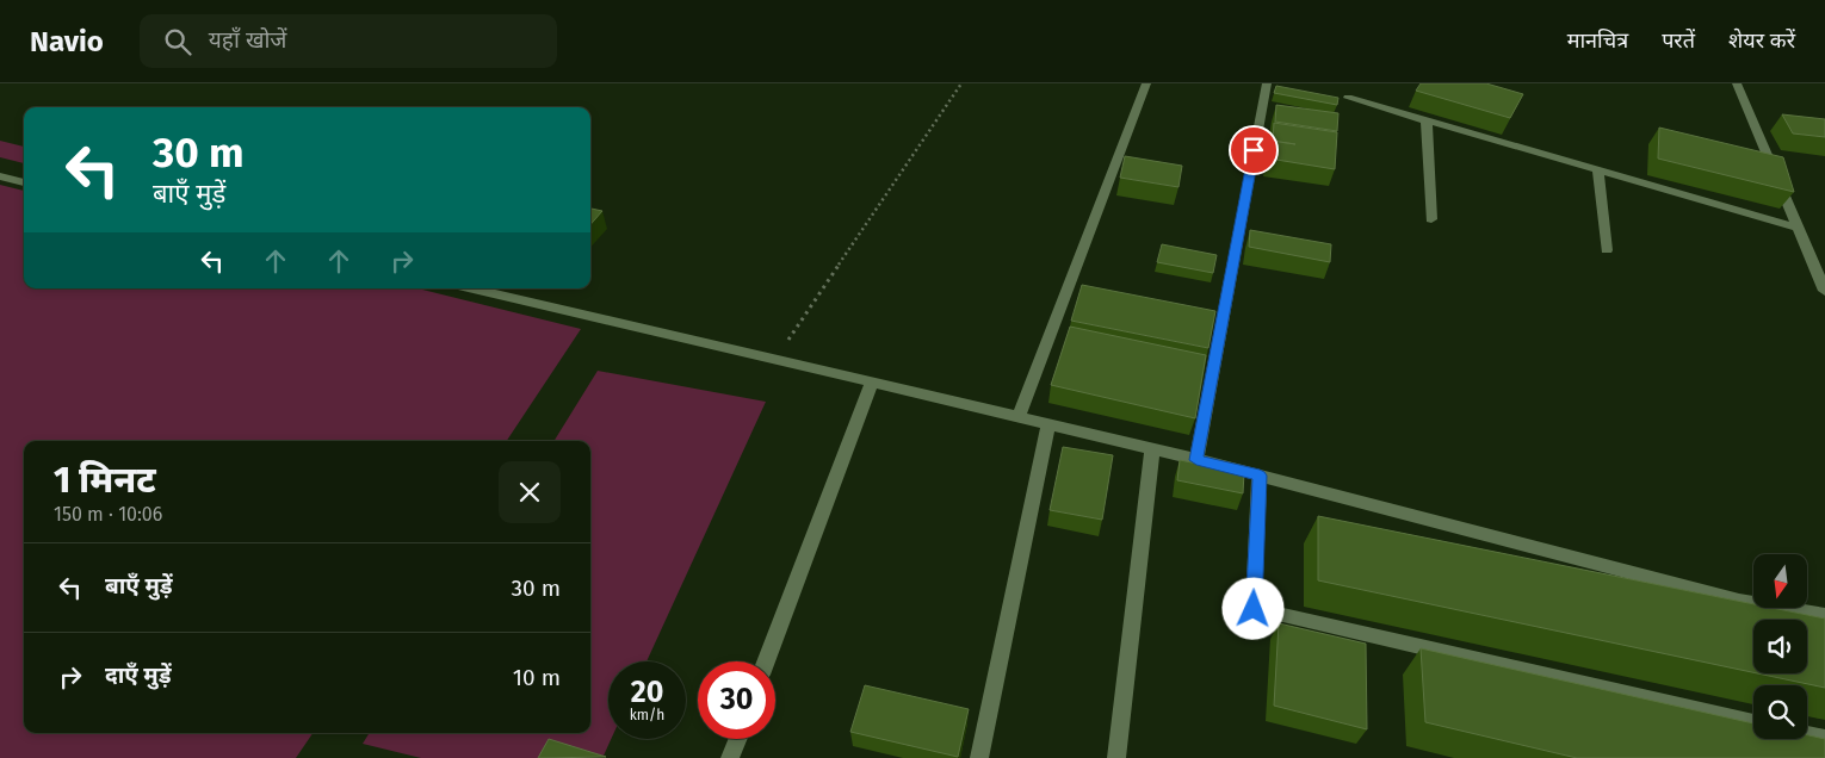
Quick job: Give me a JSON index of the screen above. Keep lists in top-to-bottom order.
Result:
{
  "north": "bottom",
  "page": {
    "header": "Navio",
    "search": "यहाँ खोजें",
    "nav": ["मानचित्र", "परतें", "शेयर करें"],
    "turn": ["30 m", "बाएँ मुड़ें"],
    "heading": ["1 मिनट", "150 m · 10:06"],
    "list": [
      {
        "name": "बाएँ मुड़ें",
        "value": "30 m"
      },
      {
        "name": "दाएँ मुड़ें",
        "value": "10 m"
      }
    ],
    "speed": "20 km/h",
    "limit": "30"
  }
}
